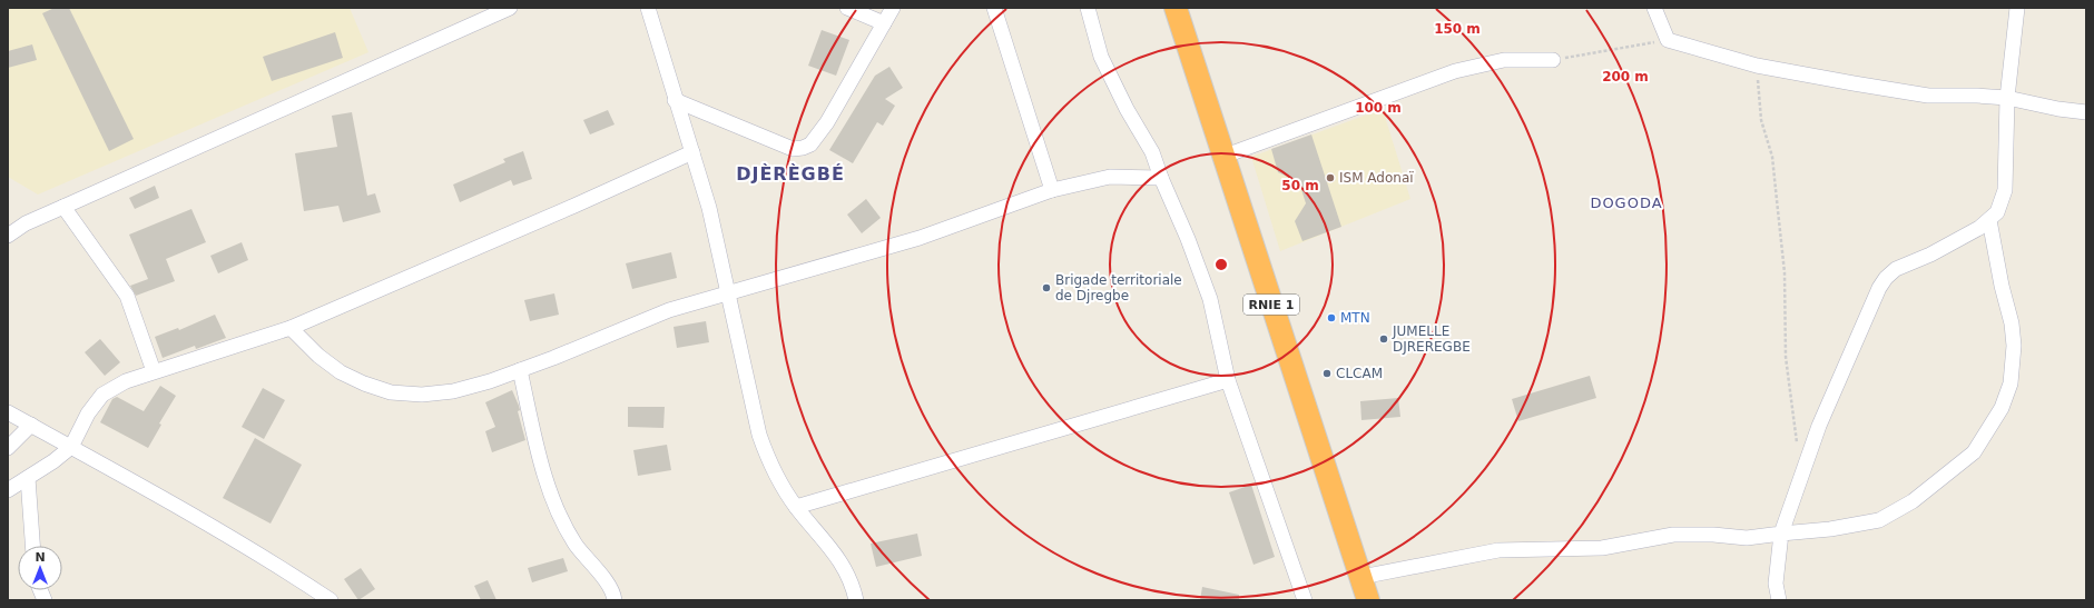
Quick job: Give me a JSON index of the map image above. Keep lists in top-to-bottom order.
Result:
{
  "streets": {
    "highway": ["RNIE 1"]
  },
  "districts": ["DJÈRÈGBÉ", "DOGODA"],
  "places": [
    "ISM Adonaï",
    "Brigade territoriale de Djregbe",
    "MTN",
    "JUMELLE DJREREGBE",
    "CLCAM"
  ],
  "north": "top",
  "rings": [
    "150 m",
    "200 m",
    "100 m",
    "50 m"
  ]
}
